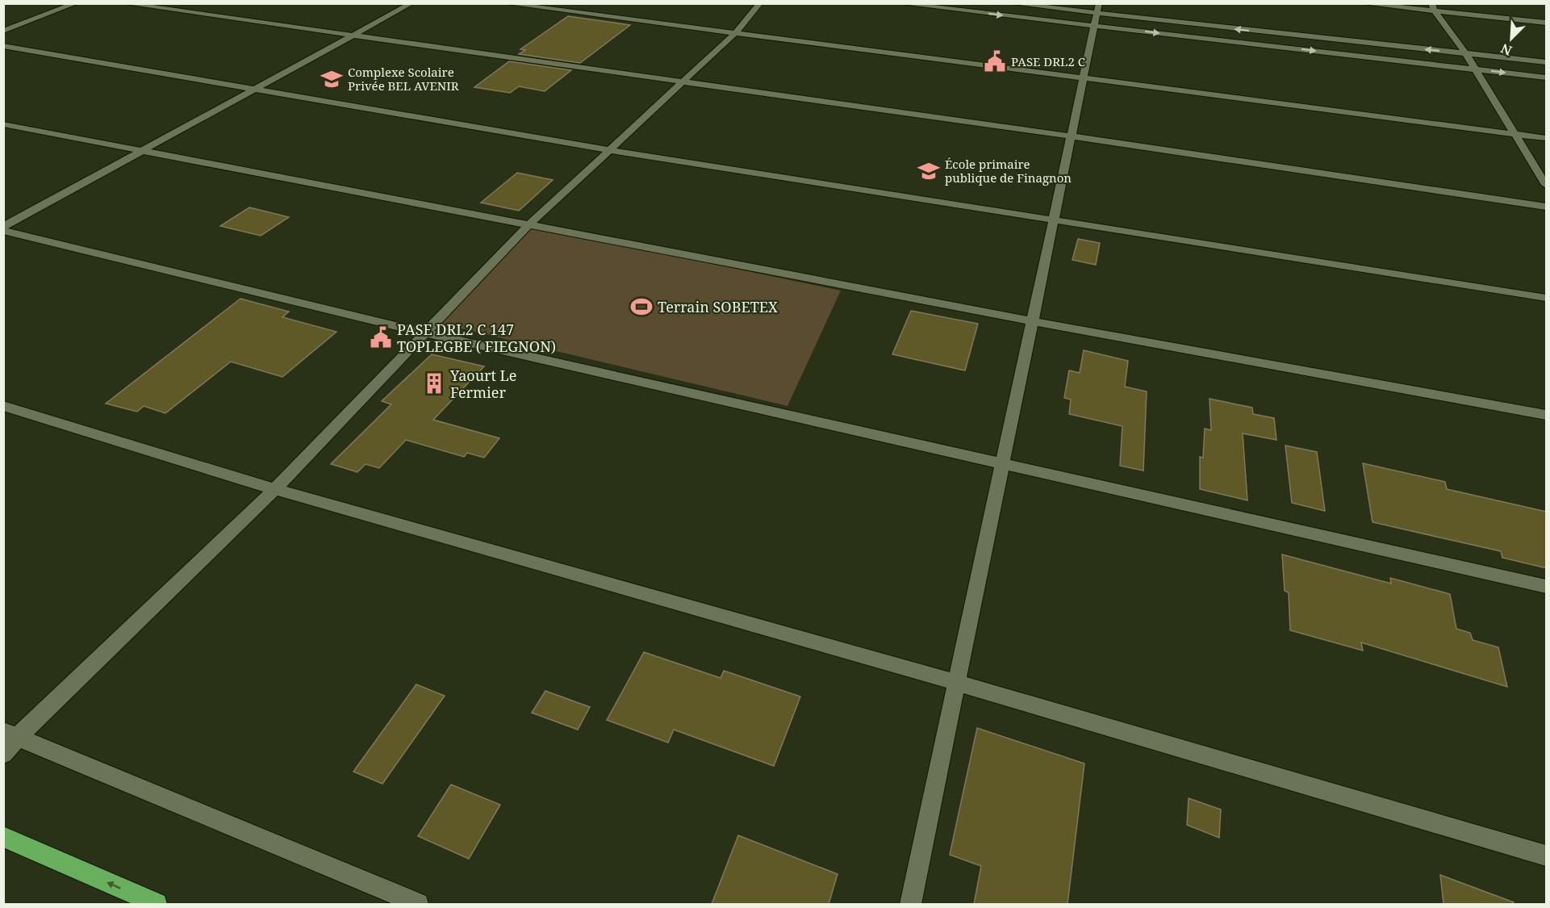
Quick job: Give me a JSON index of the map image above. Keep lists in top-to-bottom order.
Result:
{
  "places": {
    "public building": ["PASE DRL2 C", "PASE DRL2 C 147 TOPLEGBE ( FIEGNON)"],
    "school or university": ["Complexe Scolaire Privée BEL AVENIR", "École primaire publique de Finagnon"],
    "sports": ["Terrain SOBETEX"],
    "building": ["Yaourt Le Fermier"]
  },
  "north": "bottom left"
}
